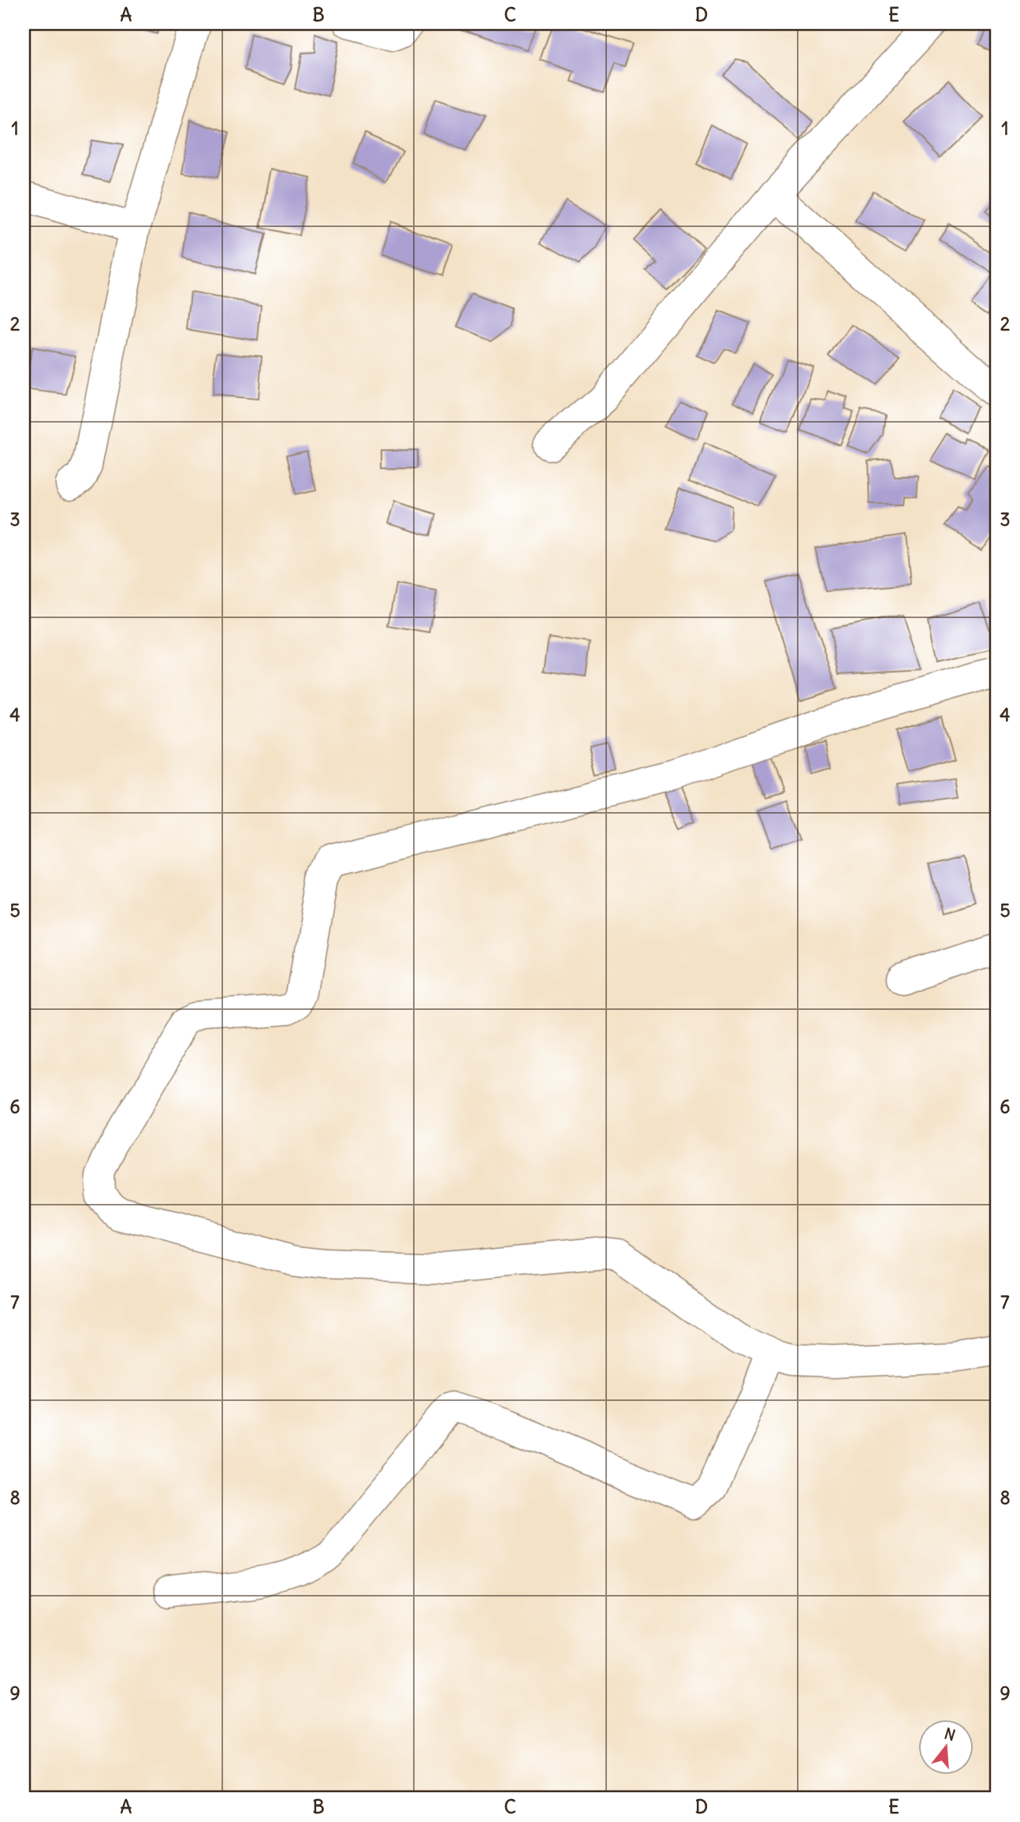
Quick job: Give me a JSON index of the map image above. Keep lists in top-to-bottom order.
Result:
{
  "north": "top",
  "grid": {
    "columns": [
      "A",
      "B",
      "C",
      "D",
      "E"
    ],
    "rows": [
      "1",
      "2",
      "3",
      "4",
      "5",
      "6",
      "7",
      "8",
      "9"
    ]
  }
}
